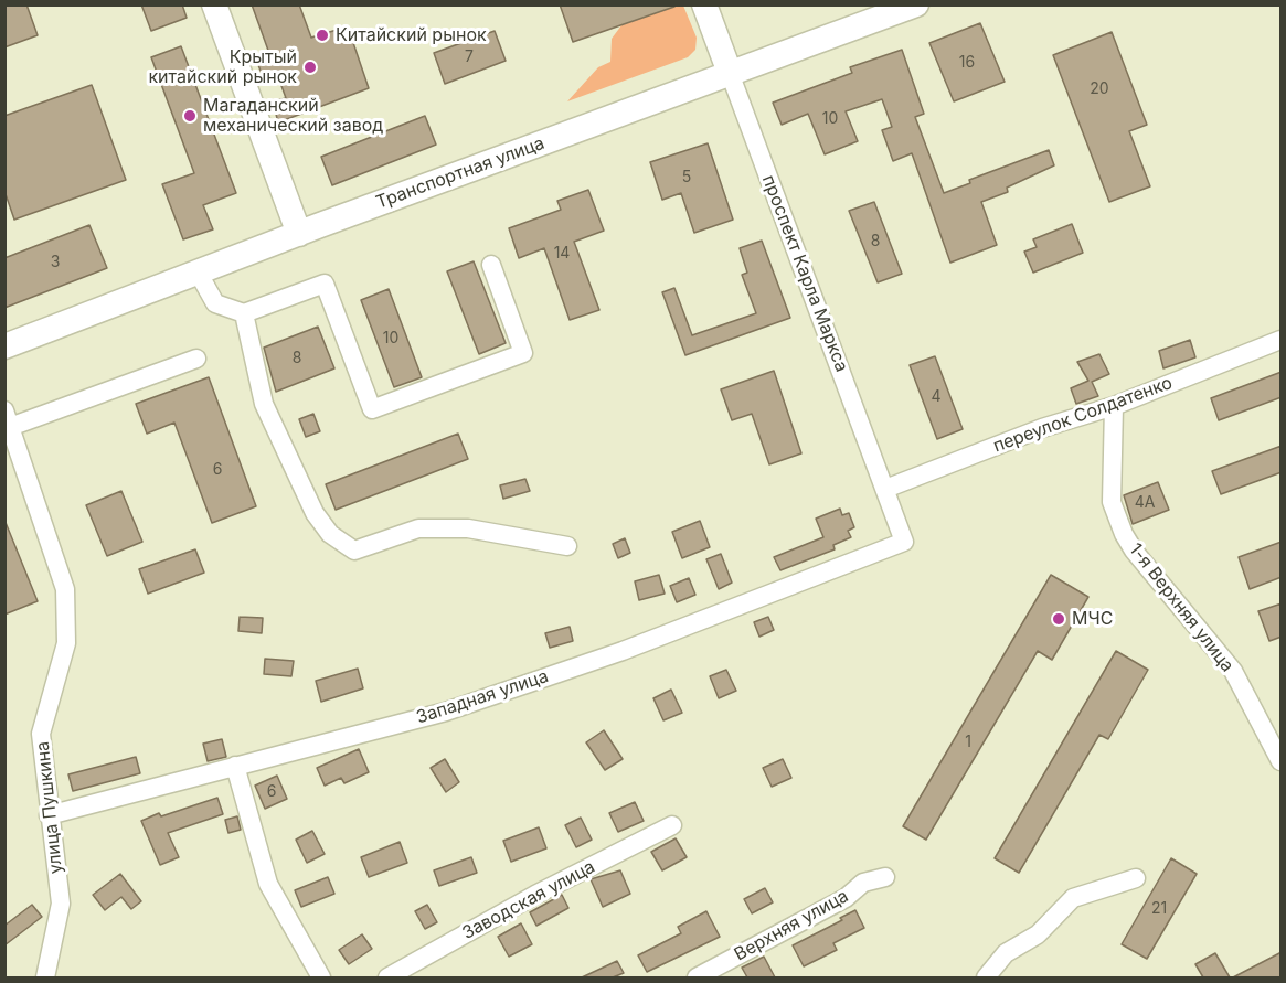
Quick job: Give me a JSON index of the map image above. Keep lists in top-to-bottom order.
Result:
{
  "streets": {
    "main road": ["Транспортная улица", "проспект Карла Маркса"],
    "street": [
      "переулок Солдатенко",
      "1-я Верхняя улица",
      "Западная улица",
      "улица Пушкина",
      "Заводская улица",
      "Верхняя улица"
    ]
  },
  "crossings": [
    ["Транспортная улица", "проспект Карла Маркса"],
    ["проспект Карла Маркса", "переулок Солдатенко"],
    ["проспект Карла Маркса", "Западная улица"],
    ["переулок Солдатенко", "1-я Верхняя улица"],
    ["Западная улица", "улица Пушкина"]
  ],
  "places": [
    "Китайский рынок",
    "Крытый китайский рынок",
    "Магаданский механический завод",
    "МЧС"
  ],
  "house_numbers": [
    "7",
    "16",
    "20",
    "10",
    "5",
    "8",
    "14",
    "3",
    "10",
    "8",
    "4",
    "6",
    "4А",
    "1",
    "6",
    "21"
  ]
}
